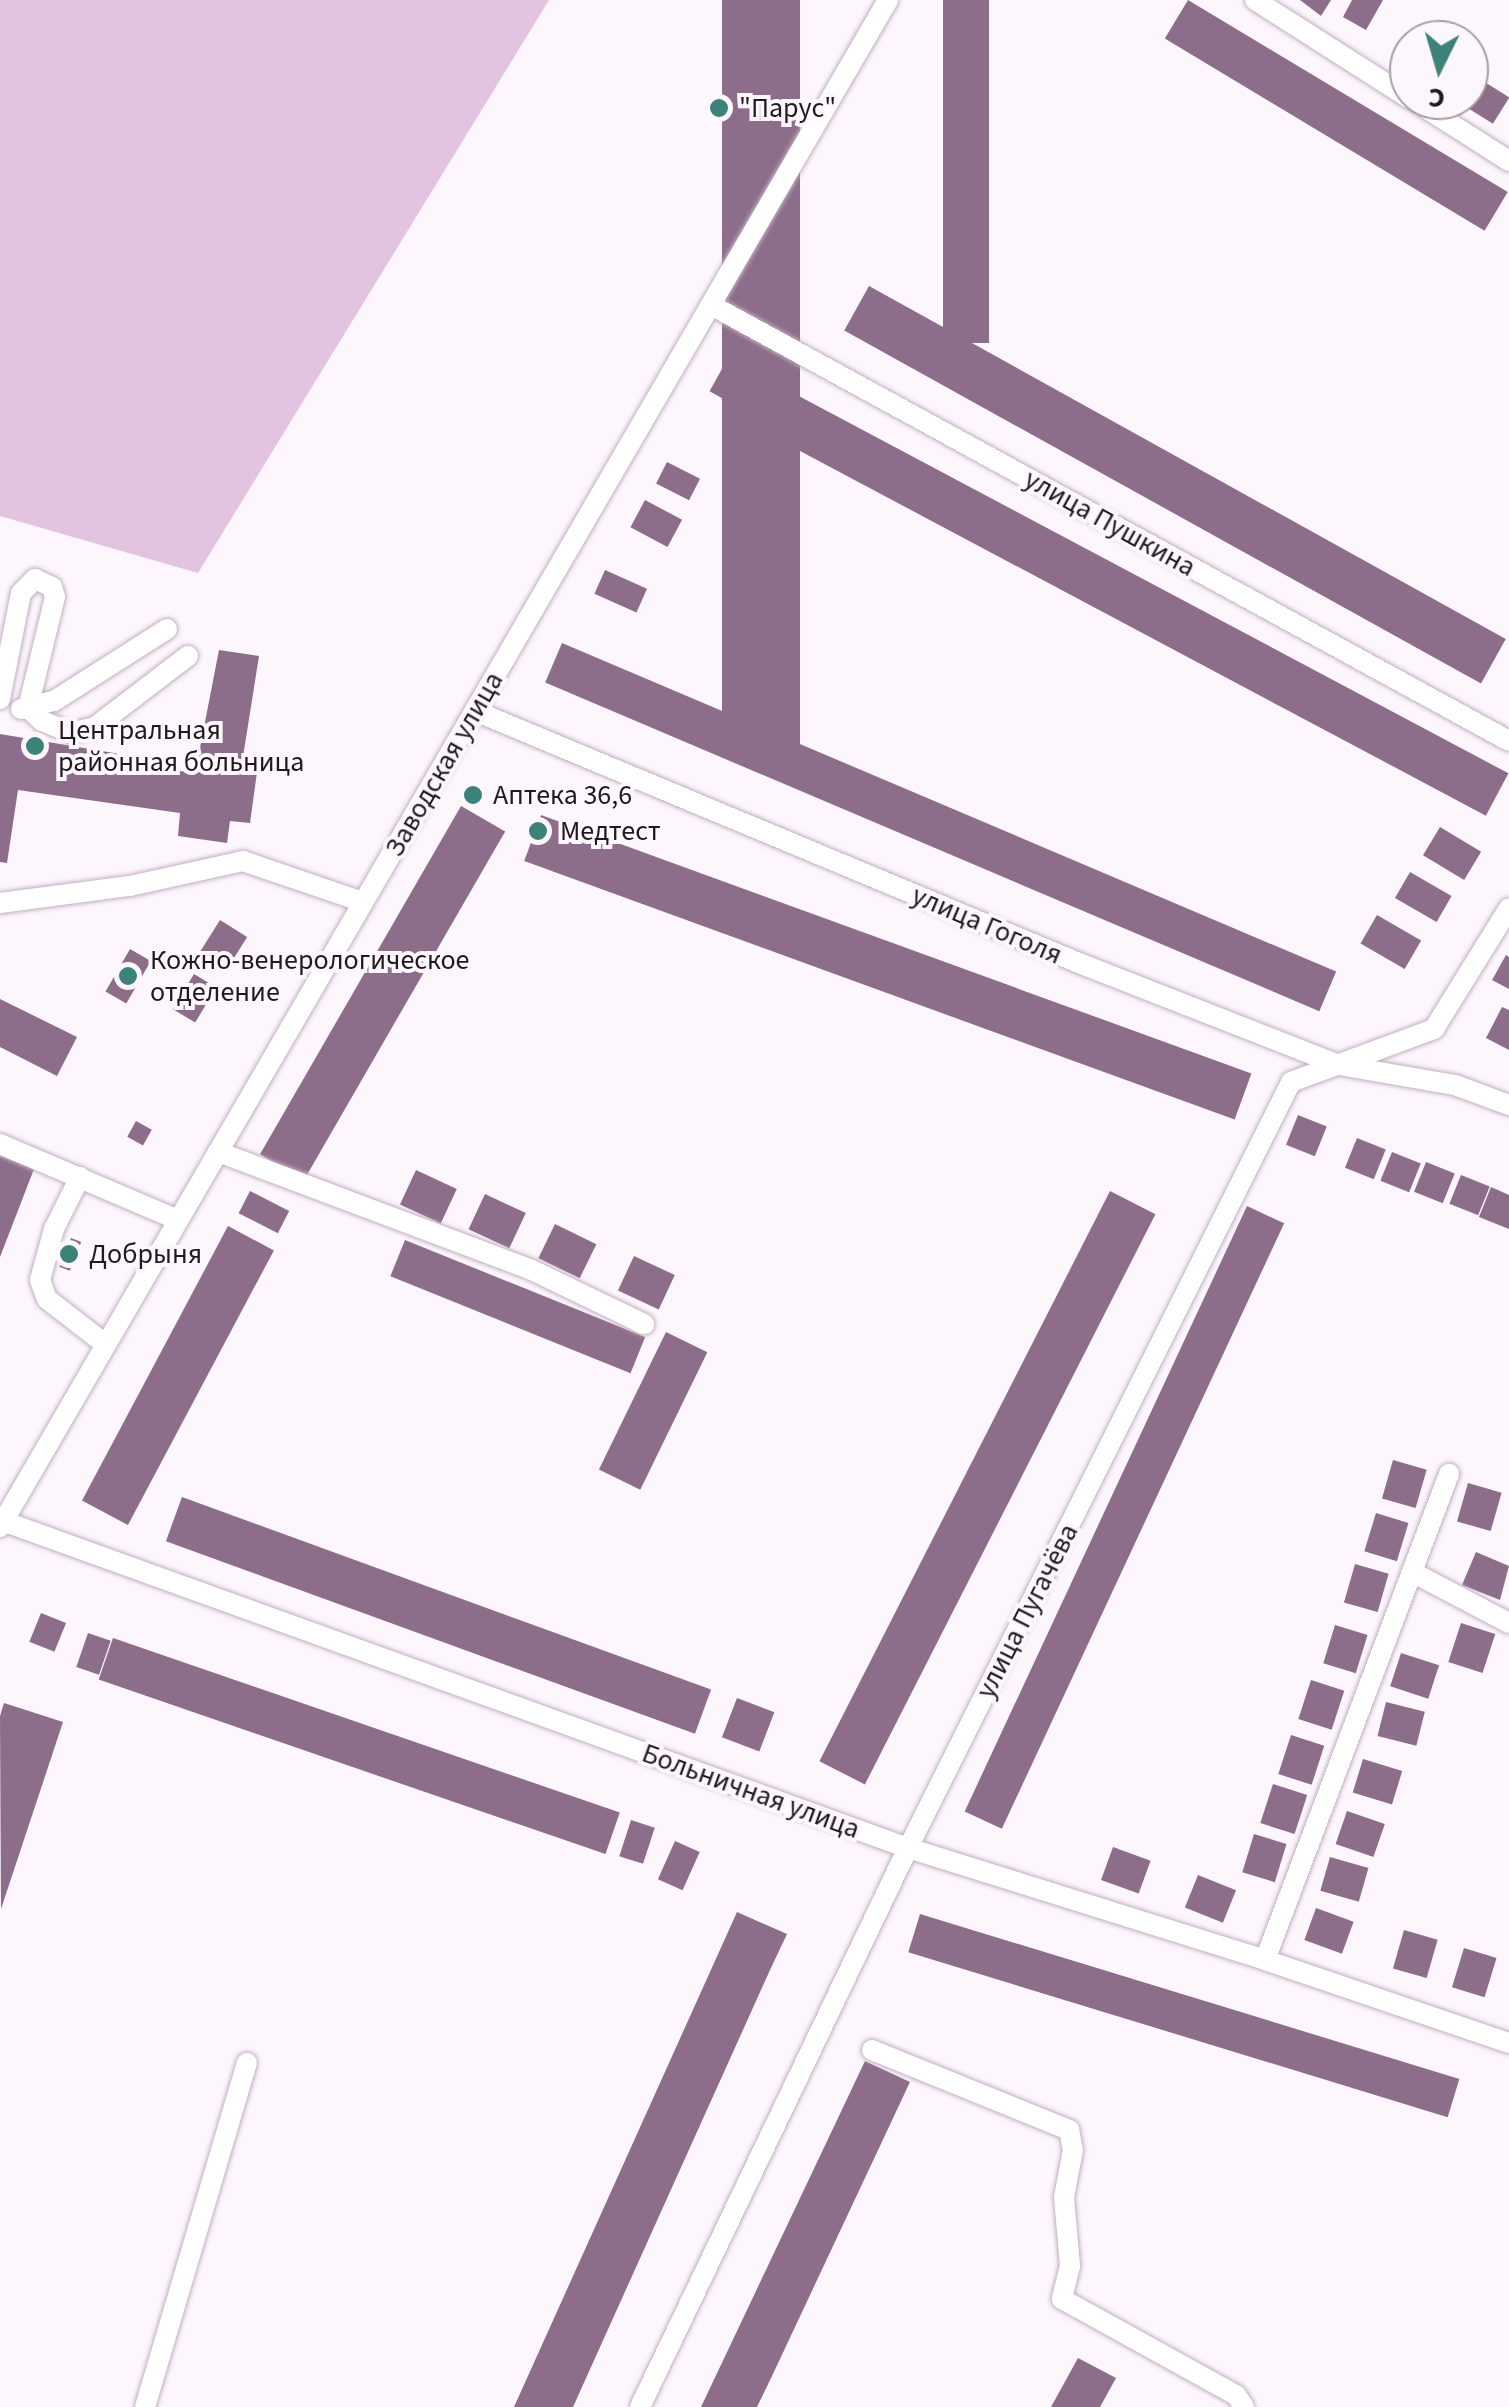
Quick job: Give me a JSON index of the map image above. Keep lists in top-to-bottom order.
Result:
{
  "streets": {
    "street": [
      "улица Пушкина",
      "Заводская улица",
      "улица Гоголя",
      "улица Пугачёва",
      "Больничная улица"
    ]
  },
  "crossings": [
    ["улица Пушкина", "Заводская улица"],
    ["Заводская улица", "улица Гоголя"],
    ["Заводская улица", "Больничная улица"],
    ["улица Гоголя", "улица Пугачёва"],
    ["улица Пугачёва", "Больничная улица"]
  ],
  "places": [
    "\"Парус\"",
    "Центральная районная больница",
    "Аптека 36,6",
    "Медтест",
    "Кожно-венерологическое отделение",
    "Добрыня"
  ],
  "north": "bottom"
}
